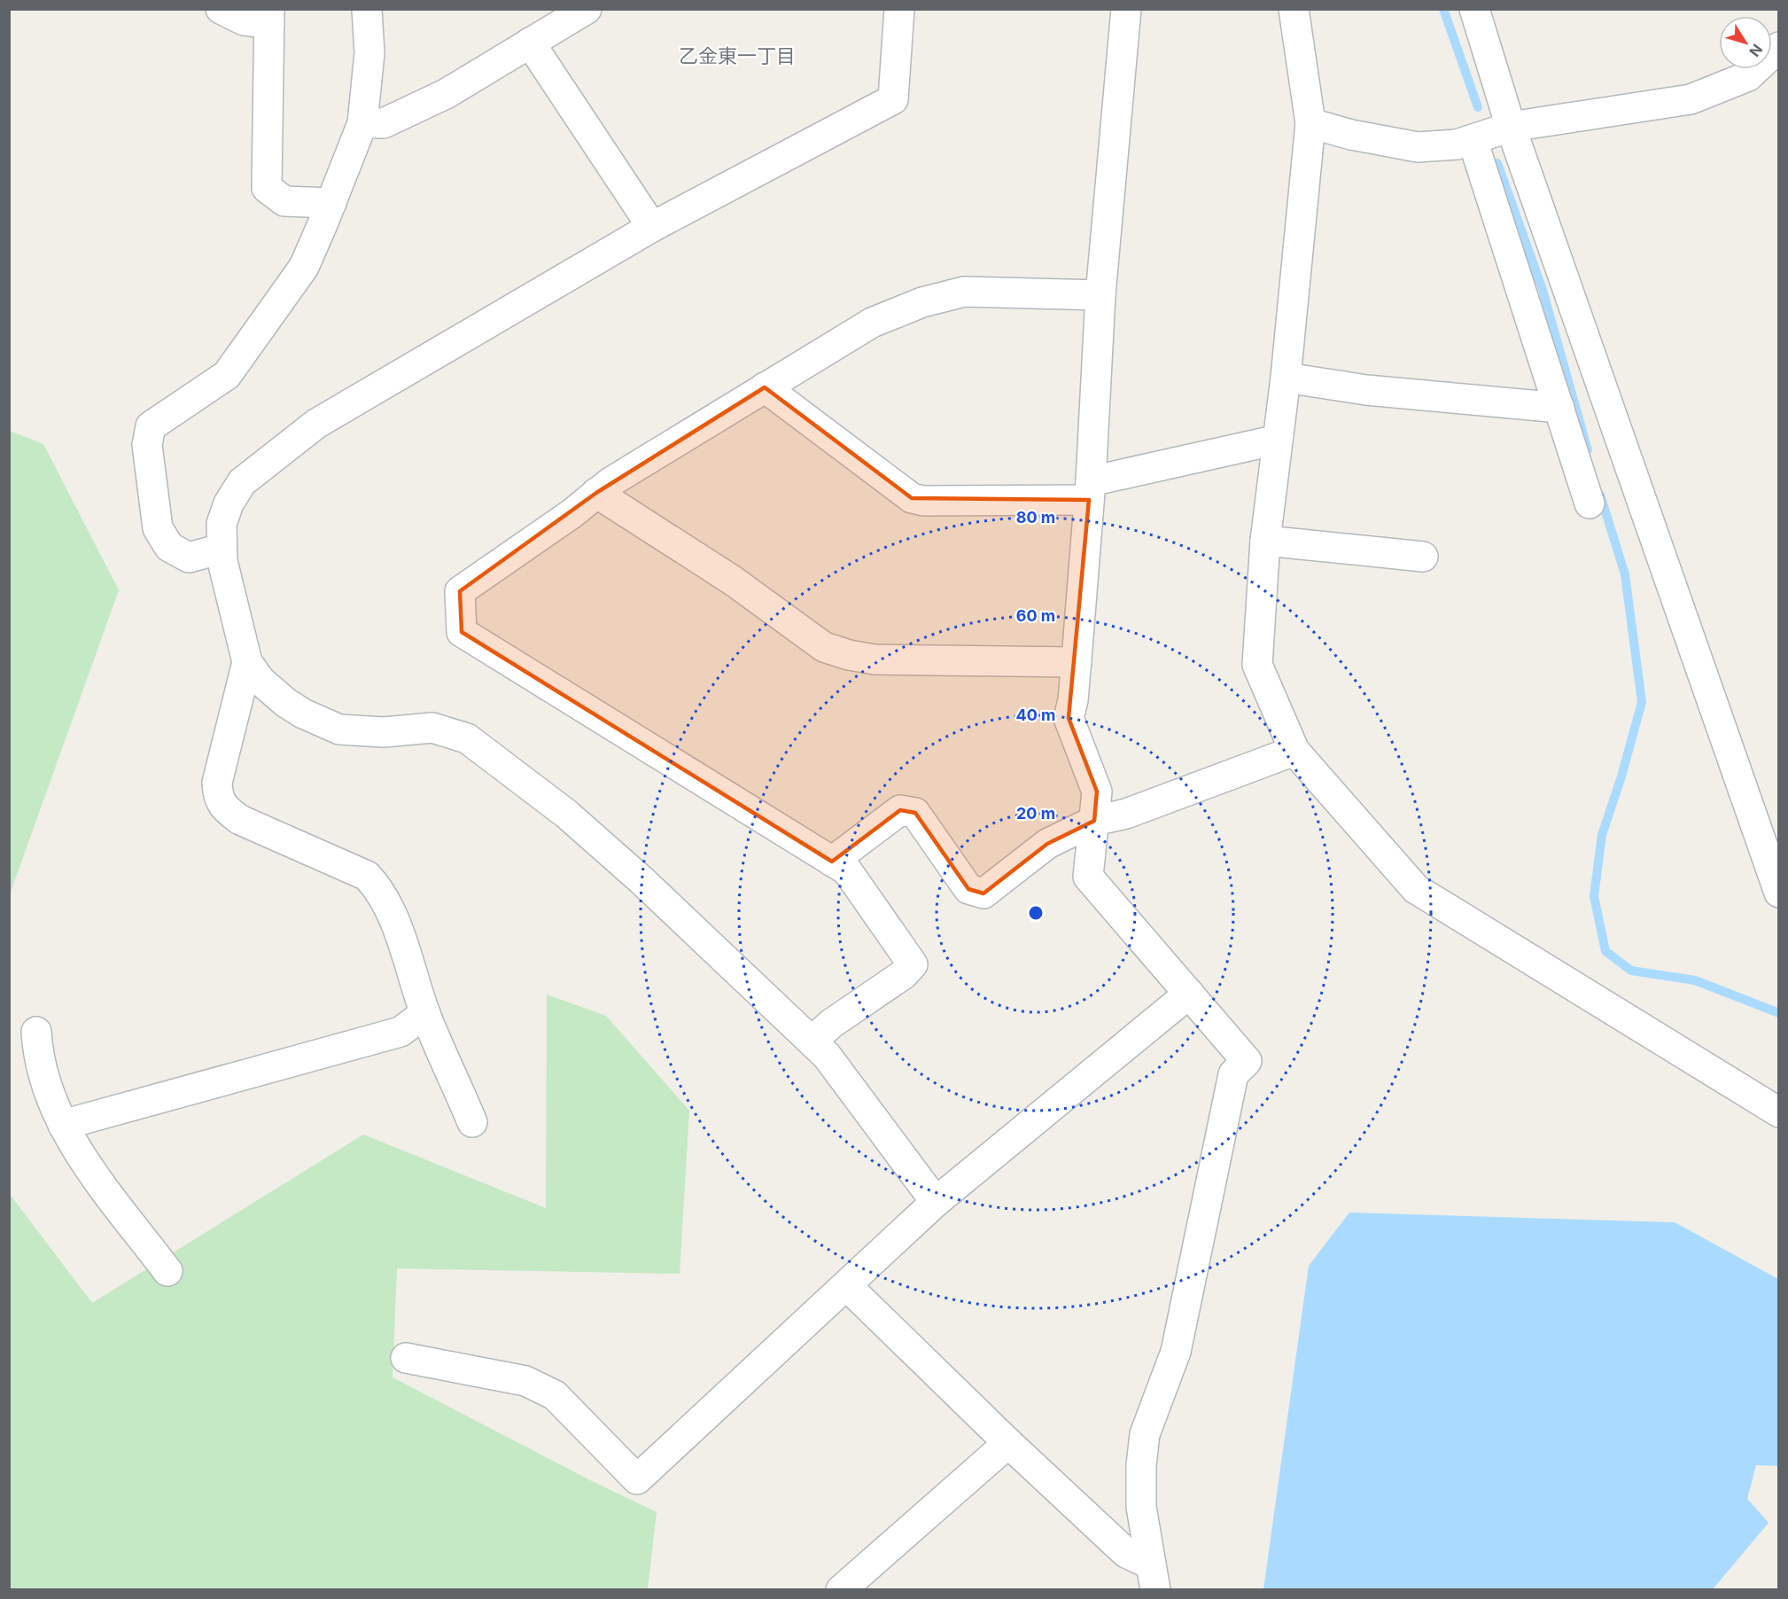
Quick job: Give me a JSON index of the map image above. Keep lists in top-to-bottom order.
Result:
{
  "districts": ["乙金東一丁目"],
  "north": "bottom right",
  "rings": [
    "80 m",
    "60 m",
    "40 m",
    "20 m"
  ]
}
